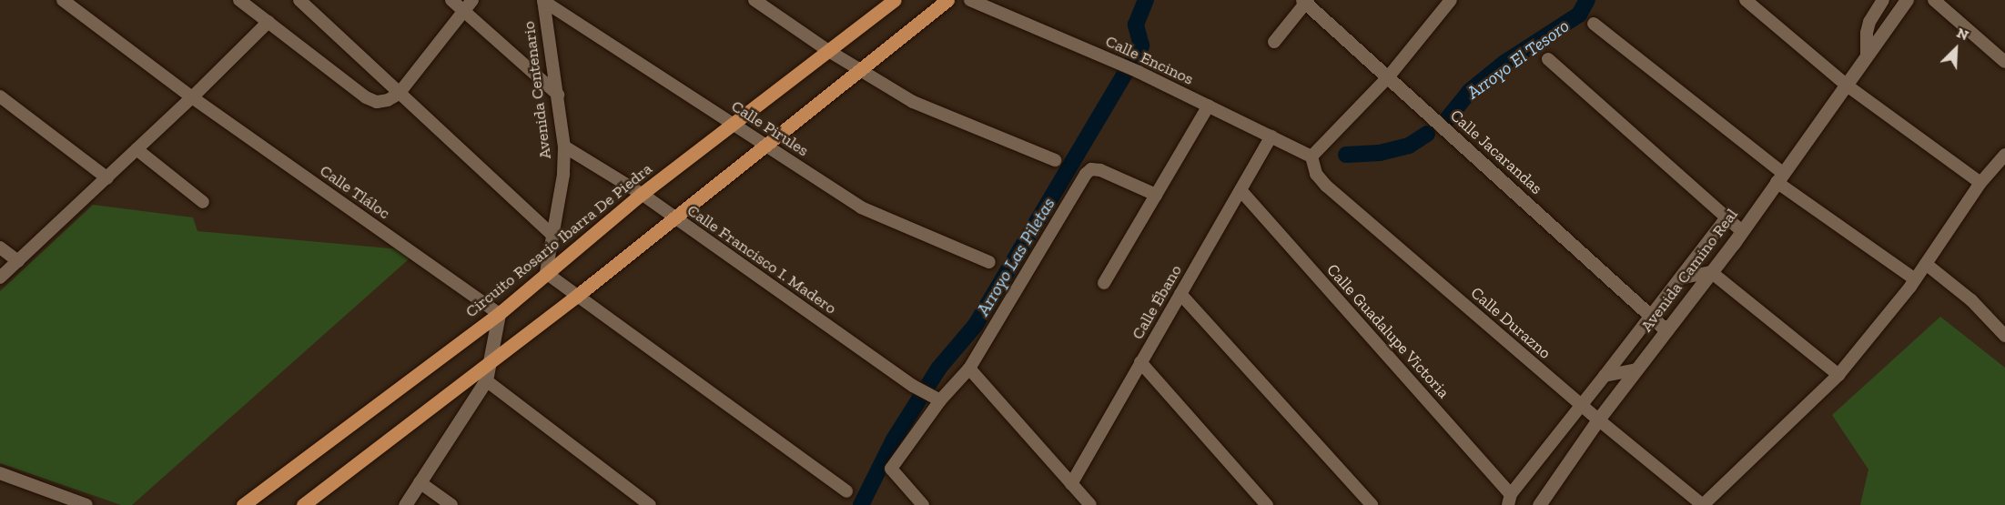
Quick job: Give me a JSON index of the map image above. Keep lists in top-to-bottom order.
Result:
{
  "streets": {
    "main road": ["Circuito Rosario Ibarra De Piedra"],
    "street": [
      "Calle Encinos",
      "Avenida Centenario",
      "Calle Pirules",
      "Calle Jacarandas",
      "Calle Tláloc",
      "Calle Francisco I. Madero",
      "Avenida Camino Real",
      "Calle Ébano",
      "Calle Durazno",
      "Calle Guadalupe Victoria"
    ]
  },
  "crossings": [
    ["Calle Encinos", "Calle Ébano"],
    ["Calle Encinos", "Calle Durazno"],
    ["Avenida Centenario", "Calle Pirules"],
    ["Avenida Centenario", "Circuito Rosario Ibarra De Piedra"],
    ["Avenida Centenario", "Calle Francisco I. Madero"],
    ["Calle Pirules", "Circuito Rosario Ibarra De Piedra"],
    ["Calle Jacarandas", "Avenida Camino Real"],
    ["Calle Tláloc", "Circuito Rosario Ibarra De Piedra"],
    ["Circuito Rosario Ibarra De Piedra", "Calle Francisco I. Madero"],
    ["Avenida Camino Real", "Calle Durazno"],
    ["Calle Ébano", "Calle Guadalupe Victoria"]
  ],
  "water": ["Arroyo El Tesoro", "Arroyo Las Piletas"],
  "north": "top right"
}
